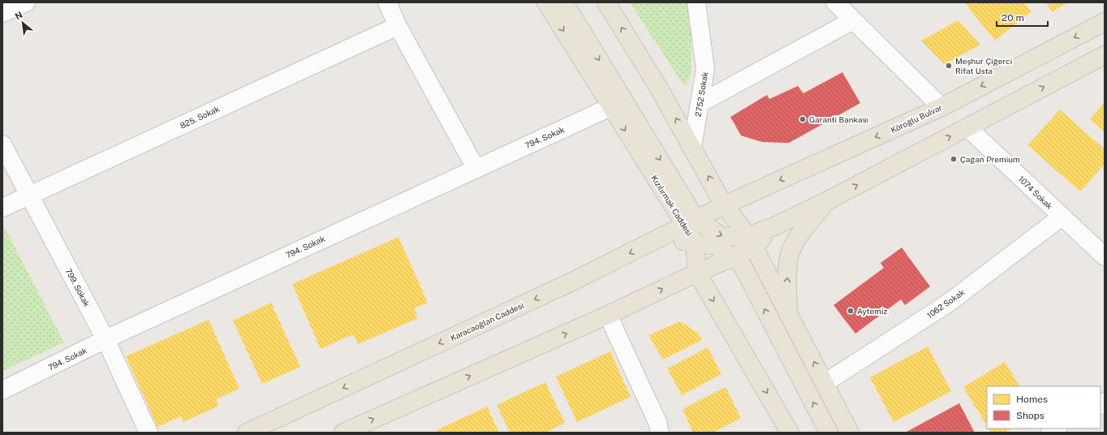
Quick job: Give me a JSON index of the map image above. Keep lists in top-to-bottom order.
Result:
{
  "streets": {
    "main road": ["Köroğlu Bulvar", "Kızılırmak Caddesi", "Karacaoğlan Caddesi"],
    "street": [
      "2752 Sokak",
      "825. Sokak",
      "794. Sokak",
      "1074 Sokak",
      "799. Sokak",
      "1062 Sokak"
    ]
  },
  "crossings": [
    ["825. Sokak", "799. Sokak"],
    ["Köroğlu Bulvar", "Karacaoğlan Caddesi"],
    ["794. Sokak", "Kızılırmak Caddesi"],
    ["794. Sokak", "799. Sokak"],
    ["1074 Sokak", "1062 Sokak"],
    ["Kızılırmak Caddesi", "Karacaoğlan Caddesi"]
  ],
  "places": [
    "Meşhur Çiğerci Rifat Usta",
    "Garanti Bankası",
    "Çağan Premium",
    "Aytemiz"
  ],
  "legend": ["Homes", "Shops"],
  "scale_bar": "20 m",
  "north": "top left"
}
